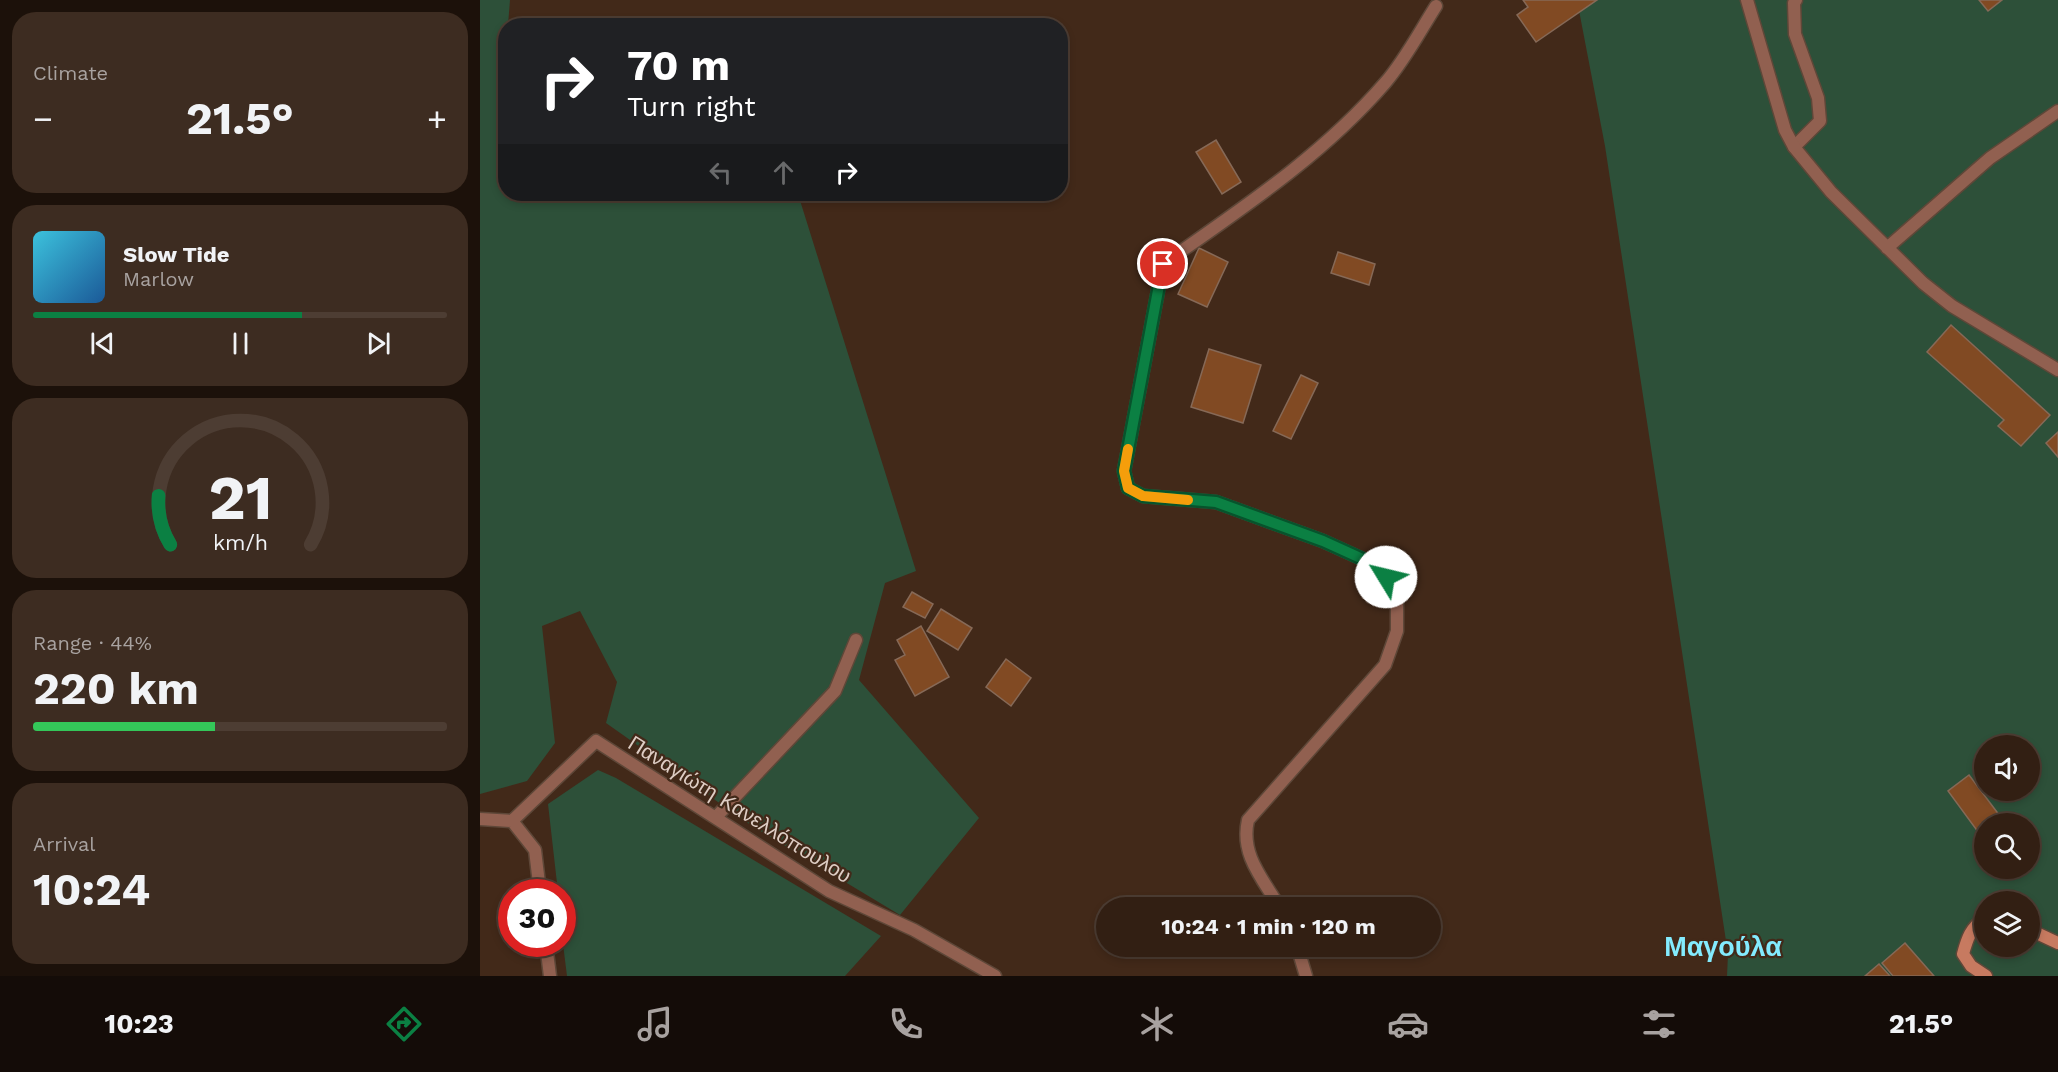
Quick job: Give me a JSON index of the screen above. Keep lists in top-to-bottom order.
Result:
{
  "streets": {
    "street": ["Παναγιώτη Κανελλόπουλου"]
  },
  "districts": ["Μαγούλα"],
  "page": {
    "tile": [
      "Climate",
      ["Range · 44%", "220 km"],
      ["Arrival", "10:24"]
    ],
    "turn": ["70 m", "Turn right"],
    "heat": ["−", "21.5°", "+"],
    "song": ["Slow Tide", "Marlow"],
    "limit": "30",
    "trip": "10:24 · 1 min · 120 m",
    "tabs": ["10:23", "21.5°"],
    "gauge": ["21", "km/h"]
  }
}
